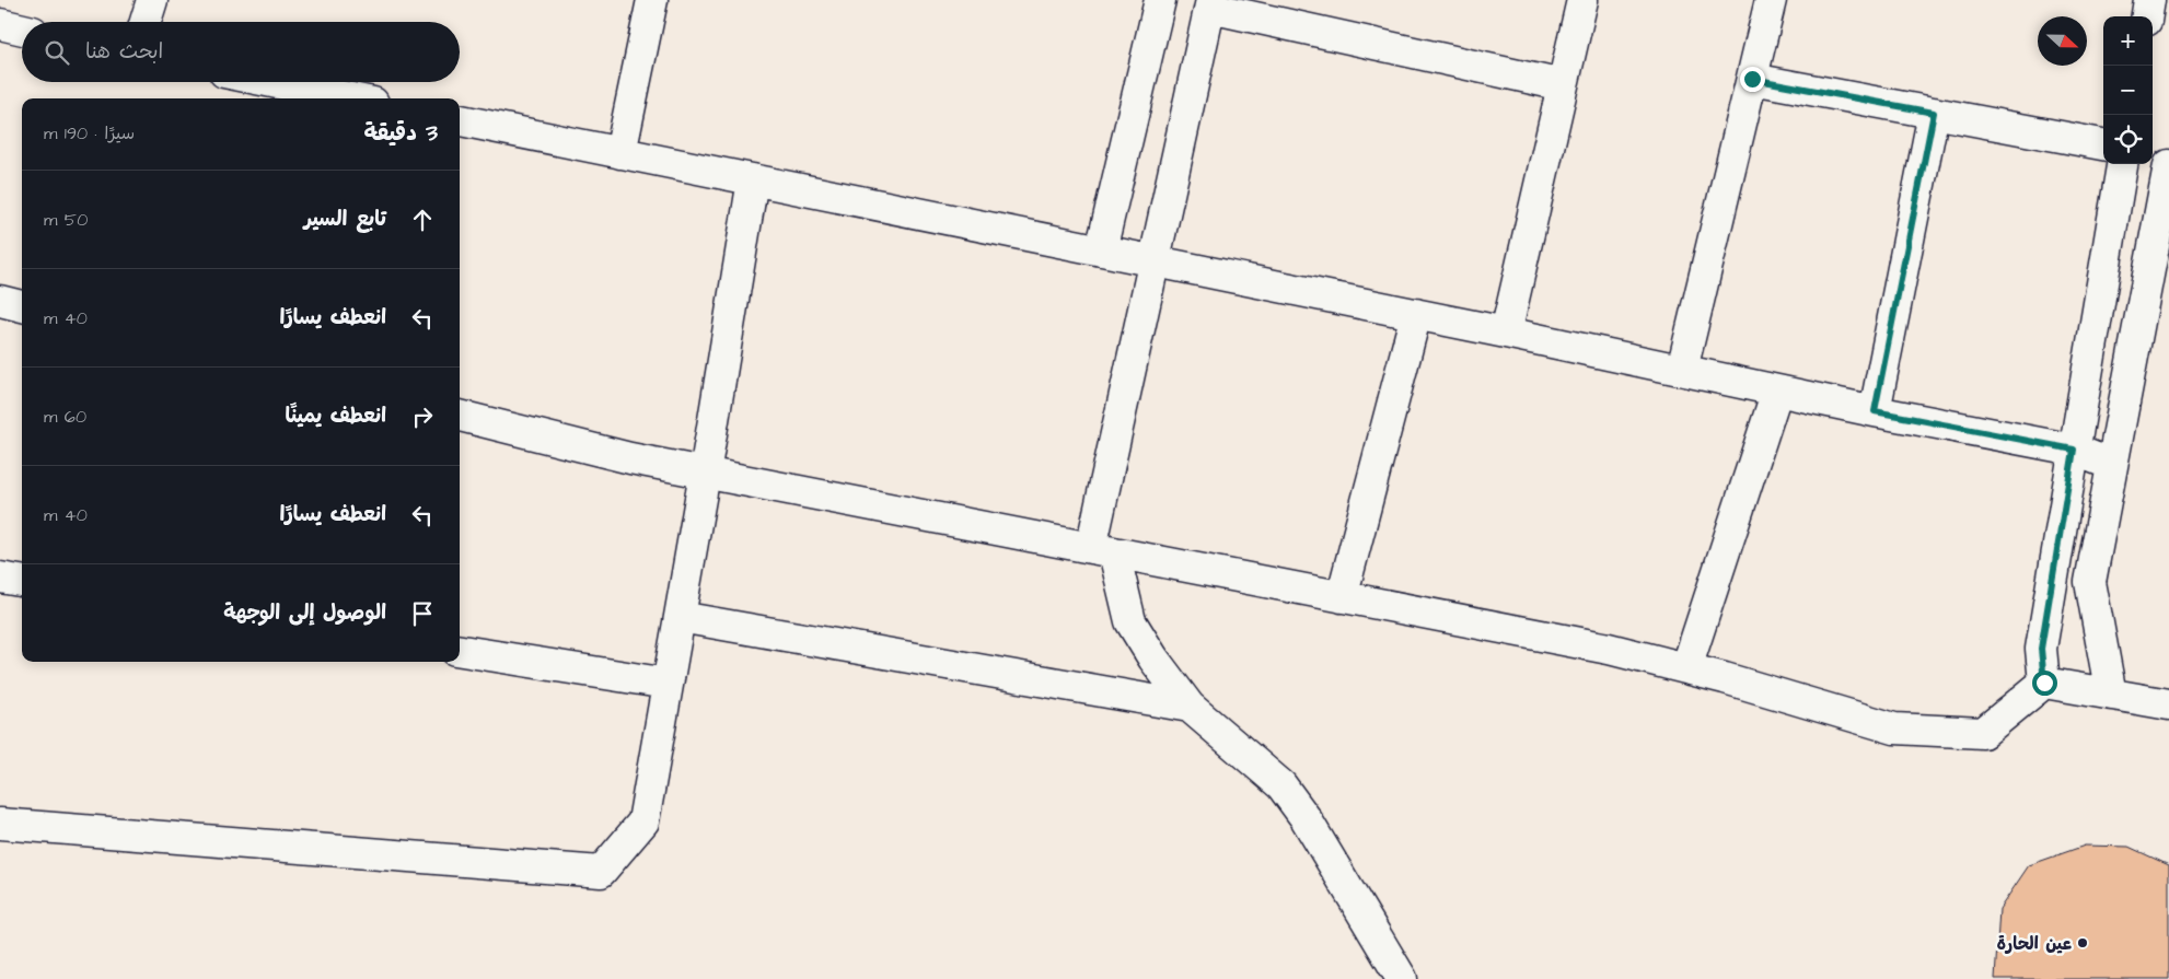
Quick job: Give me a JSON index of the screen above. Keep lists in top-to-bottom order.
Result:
{
  "places": ["عين الحارة"],
  "north": "right",
  "page": {
    "map_buttons": ["+", "−"],
    "search": "ابحث هنا",
    "heading": ["3 دقيقة", "سيرًا · 190 m"],
    "list": [
      ["تابع السير", "50 m"],
      ["انعطف يسارًا", "40 m"],
      ["انعطف يمينًا", "60 m"],
      ["انعطف يسارًا", "40 m"],
      "الوصول إلى الوجهة"
    ]
  }
}
